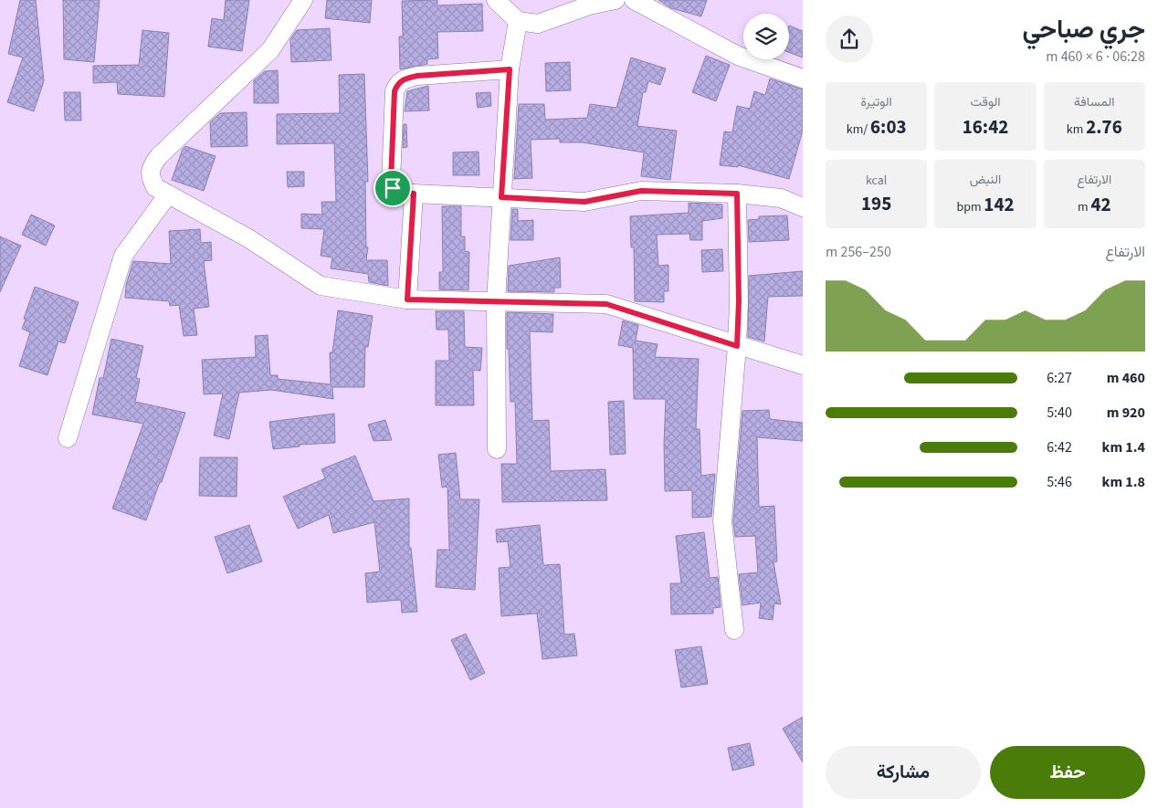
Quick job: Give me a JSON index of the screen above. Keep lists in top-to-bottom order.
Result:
{
  "page": {
    "heading": ["جري صباحي", "06:28 · 6 × 460 m"],
    "stats": [
      ["المسافة", "2.76 km"],
      ["الوقت", "16:42"],
      ["الوتيرة", "6:03 /km"],
      ["الارتفاع", "42 m"],
      ["النبض", "142 bpm"],
      ["kcal", "195"]
    ],
    "chart": ["الارتفاع", "250–256 m"],
    "list": [
      {
        "name": "460 m",
        "note": "6:27"
      },
      {
        "name": "920 m",
        "note": "5:40"
      },
      {
        "name": "1.4 km",
        "note": "6:42"
      },
      {
        "name": "1.8 km",
        "note": "5:46"
      }
    ],
    "buttons": ["حفظ", "مشاركة"]
  }
}
